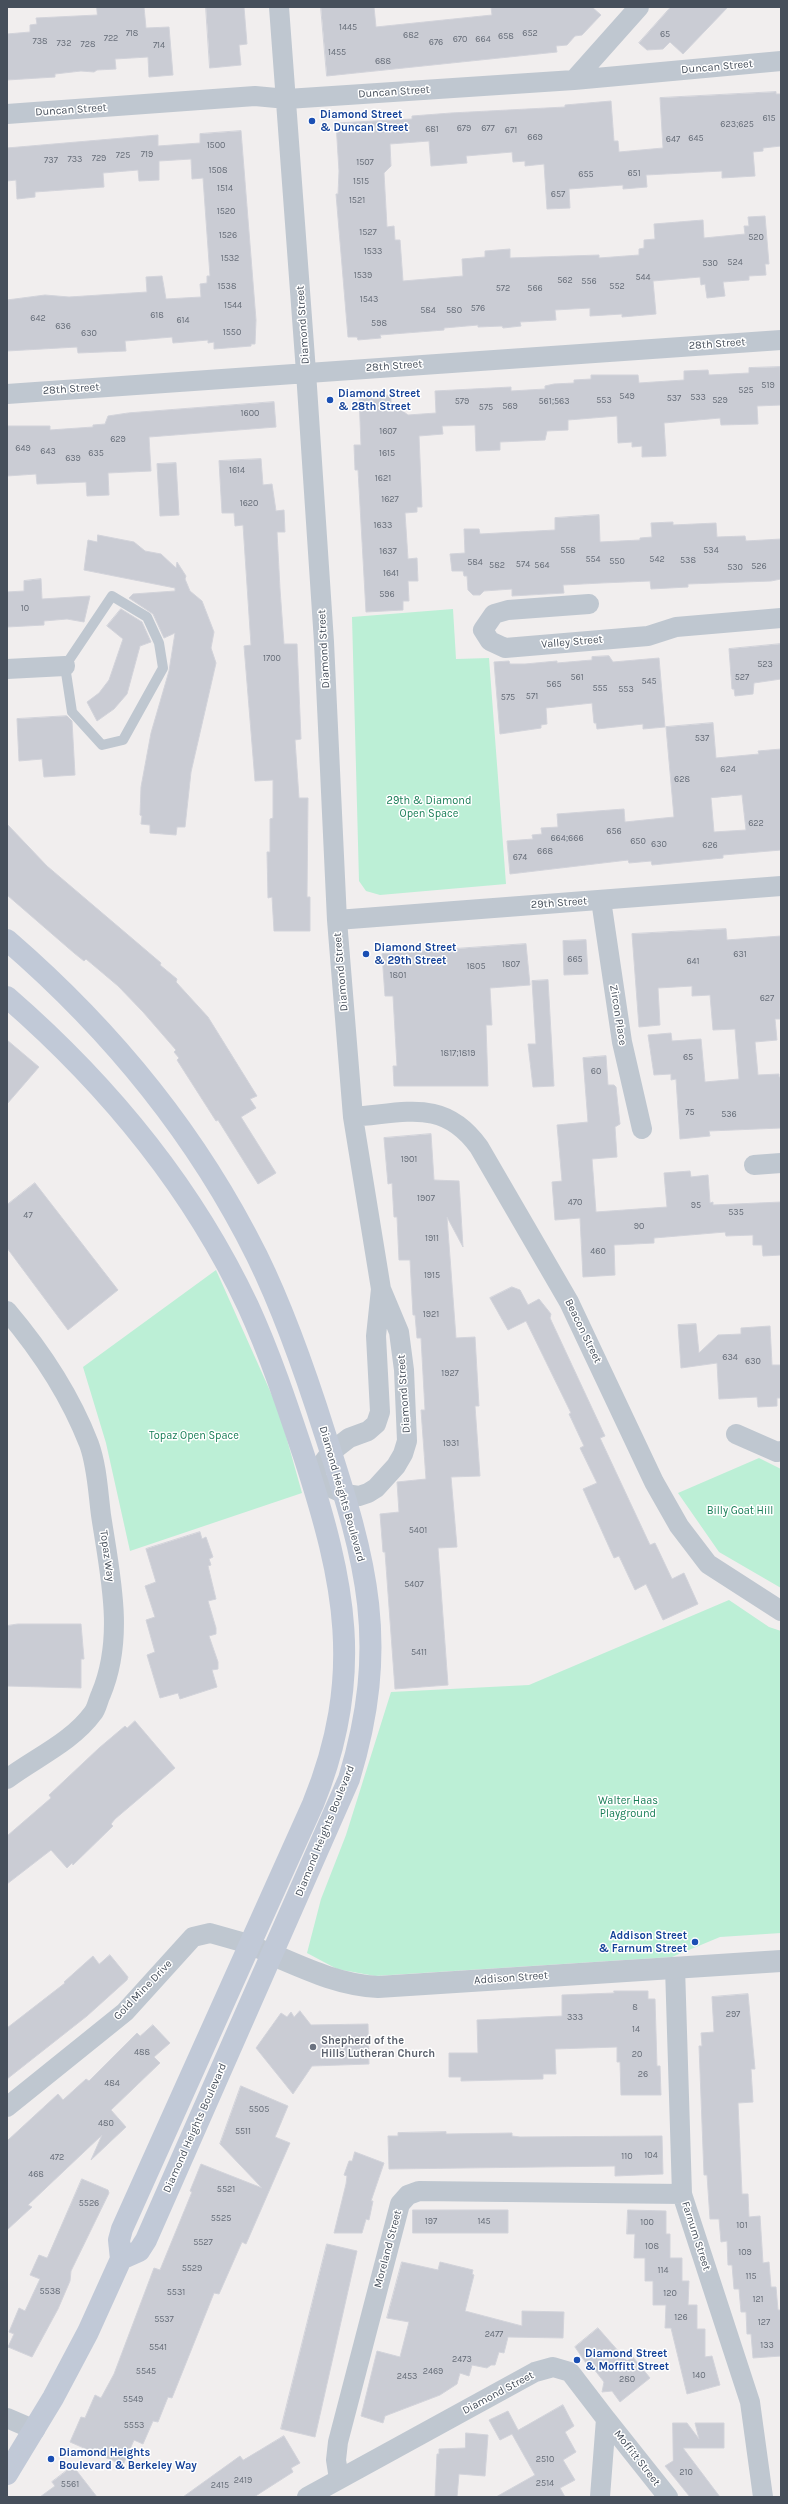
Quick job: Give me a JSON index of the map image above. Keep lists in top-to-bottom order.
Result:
{
  "streets": {
    "main road": ["Diamond Heights Boulevard"],
    "street": [
      "Duncan Street",
      "Diamond Street",
      "28th Street",
      "Valley Street",
      "29th Street",
      "Zircon Place",
      "Beacon Street",
      "Topaz Way",
      "Addison Street",
      "Gold Mine Drive",
      "Farnum Street",
      "Moreland Street",
      "Moffitt Street"
    ]
  },
  "crossings": [
    ["Duncan Street", "Diamond Street"],
    ["Diamond Street", "28th Street"],
    ["Diamond Street", "29th Street"],
    ["Diamond Street", "Beacon Street"],
    ["Diamond Street", "Diamond Heights Boulevard"],
    ["Diamond Street", "Moreland Street"],
    ["Diamond Street", "Moffitt Street"],
    ["29th Street", "Zircon Place"],
    ["Diamond Heights Boulevard", "Addison Street"],
    ["Diamond Heights Boulevard", "Gold Mine Drive"],
    ["Addison Street", "Gold Mine Drive"],
    ["Addison Street", "Farnum Street"],
    ["Farnum Street", "Moreland Street"]
  ],
  "parks": [
    "29th & Diamond Open Space",
    "Topaz Open Space",
    "Billy Goat Hill",
    "Walter Haas Playground"
  ],
  "places": [
    "Diamond Street & Duncan Street",
    "Diamond Street & 28th Street",
    "Diamond Street & 29th Street",
    "Addison Street & Farnum Street",
    "Shepherd of the Hills Lutheran Church",
    "Diamond Street & Moffitt Street",
    "Diamond Heights Boulevard & Berkeley Way"
  ],
  "house_numbers": [
    "1445",
    "718",
    "652",
    "65",
    "682",
    "658",
    "722",
    "670",
    "664",
    "738",
    "676",
    "732",
    "728",
    "714",
    "1455",
    "688",
    "615",
    "623;625",
    "679",
    "677",
    "681",
    "671",
    "669",
    "645",
    "647",
    "1500",
    "719",
    "725",
    "729",
    "733",
    "737",
    "1507",
    "1508",
    "651",
    "655",
    "1515",
    "1514",
    "657",
    "1521",
    "1520",
    "1527",
    "1526",
    "520",
    "1533",
    "1532",
    "524",
    "530",
    "1539",
    "544",
    "562",
    "556",
    "1538",
    "552",
    "572",
    "566",
    "1543",
    "1544",
    "576",
    "584",
    "580",
    "618",
    "642",
    "614",
    "598",
    "636",
    "1550",
    "630",
    "519",
    "525",
    "549",
    "533",
    "537",
    "553",
    "529",
    "579",
    "561;563",
    "569",
    "575",
    "1600",
    "1607",
    "629",
    "649",
    "643",
    "635",
    "1615",
    "639",
    "1614",
    "1621",
    "1627",
    "1620",
    "1633",
    "558",
    "534",
    "1637",
    "554",
    "542",
    "538",
    "550",
    "584",
    "574",
    "582",
    "564",
    "526",
    "530",
    "1641",
    "596",
    "10",
    "1700",
    "523",
    "561",
    "527",
    "545",
    "565",
    "555",
    "553",
    "571",
    "575",
    "537",
    "624",
    "628",
    "622",
    "656",
    "664;666",
    "650",
    "630",
    "626",
    "668",
    "674",
    "631",
    "665",
    "641",
    "1807",
    "1805",
    "1801",
    "627",
    "1817;1819",
    "65",
    "60",
    "75",
    "536",
    "1901",
    "1907",
    "470",
    "95",
    "535",
    "47",
    "90",
    "1911",
    "460",
    "1915",
    "1921",
    "634",
    "630",
    "1927",
    "1931",
    "5401",
    "5407",
    "5411",
    "8",
    "297",
    "333",
    "14",
    "488",
    "20",
    "26",
    "484",
    "5505",
    "480",
    "5511",
    "104",
    "110",
    "472",
    "468",
    "5521",
    "5526",
    "5525",
    "197",
    "145",
    "100",
    "101",
    "5527",
    "108",
    "109",
    "5529",
    "114",
    "115",
    "5538",
    "5531",
    "120",
    "121",
    "126",
    "5537",
    "127",
    "2477",
    "133",
    "5541",
    "2473",
    "5545",
    "2469",
    "140",
    "2453",
    "280",
    "5549",
    "5553",
    "2510",
    "210",
    "2419",
    "2514",
    "5561",
    "2415"
  ]
}
